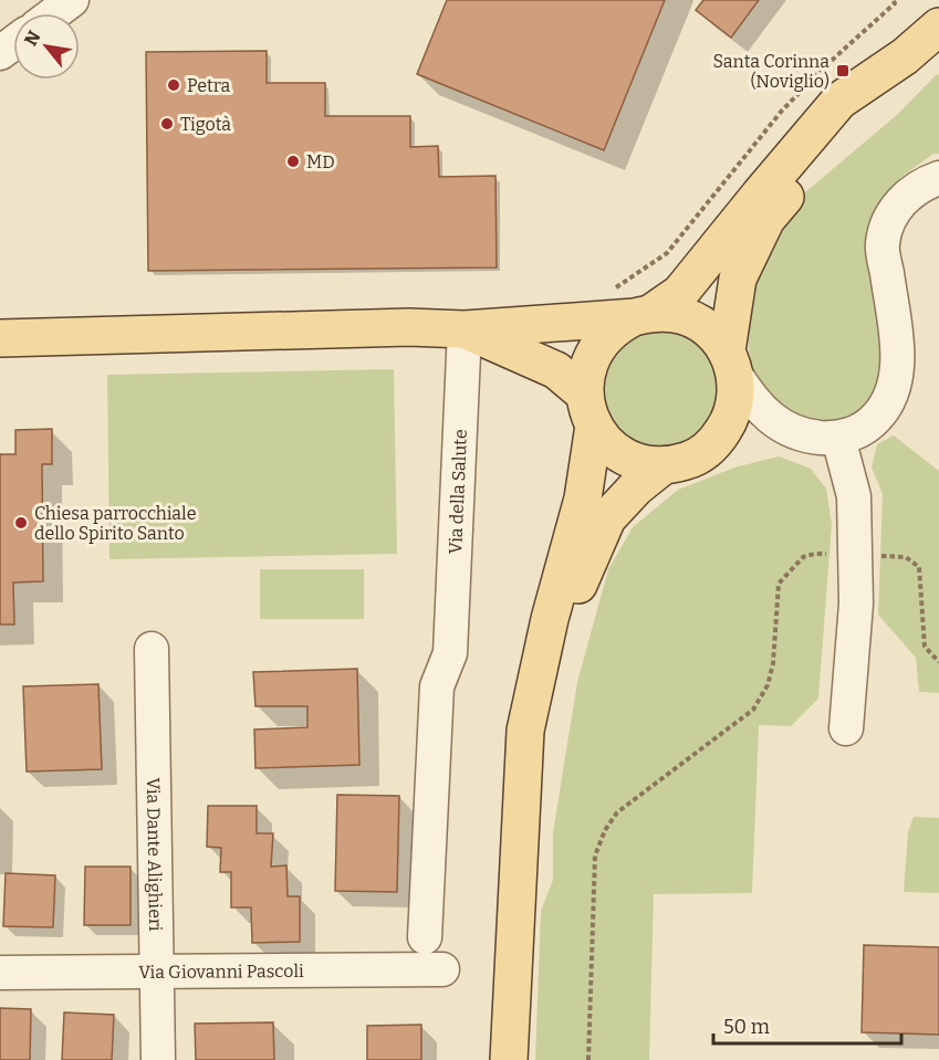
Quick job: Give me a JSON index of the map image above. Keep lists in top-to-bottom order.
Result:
{
  "streets": {
    "street": ["Via della Salute", "Via Dante Alighieri", "Via Giovanni Pascoli"]
  },
  "crossings": [
    ["Via Dante Alighieri", "Via Giovanni Pascoli"]
  ],
  "places": {
    "transit": ["Santa Corinna (Noviglio)"],
    "other": [
      "Petra",
      "Tigotà",
      "MD",
      "Chiesa parrocchiale dello Spirito Santo"
    ]
  },
  "scale_bar": "50 m",
  "north": "top left"
}
